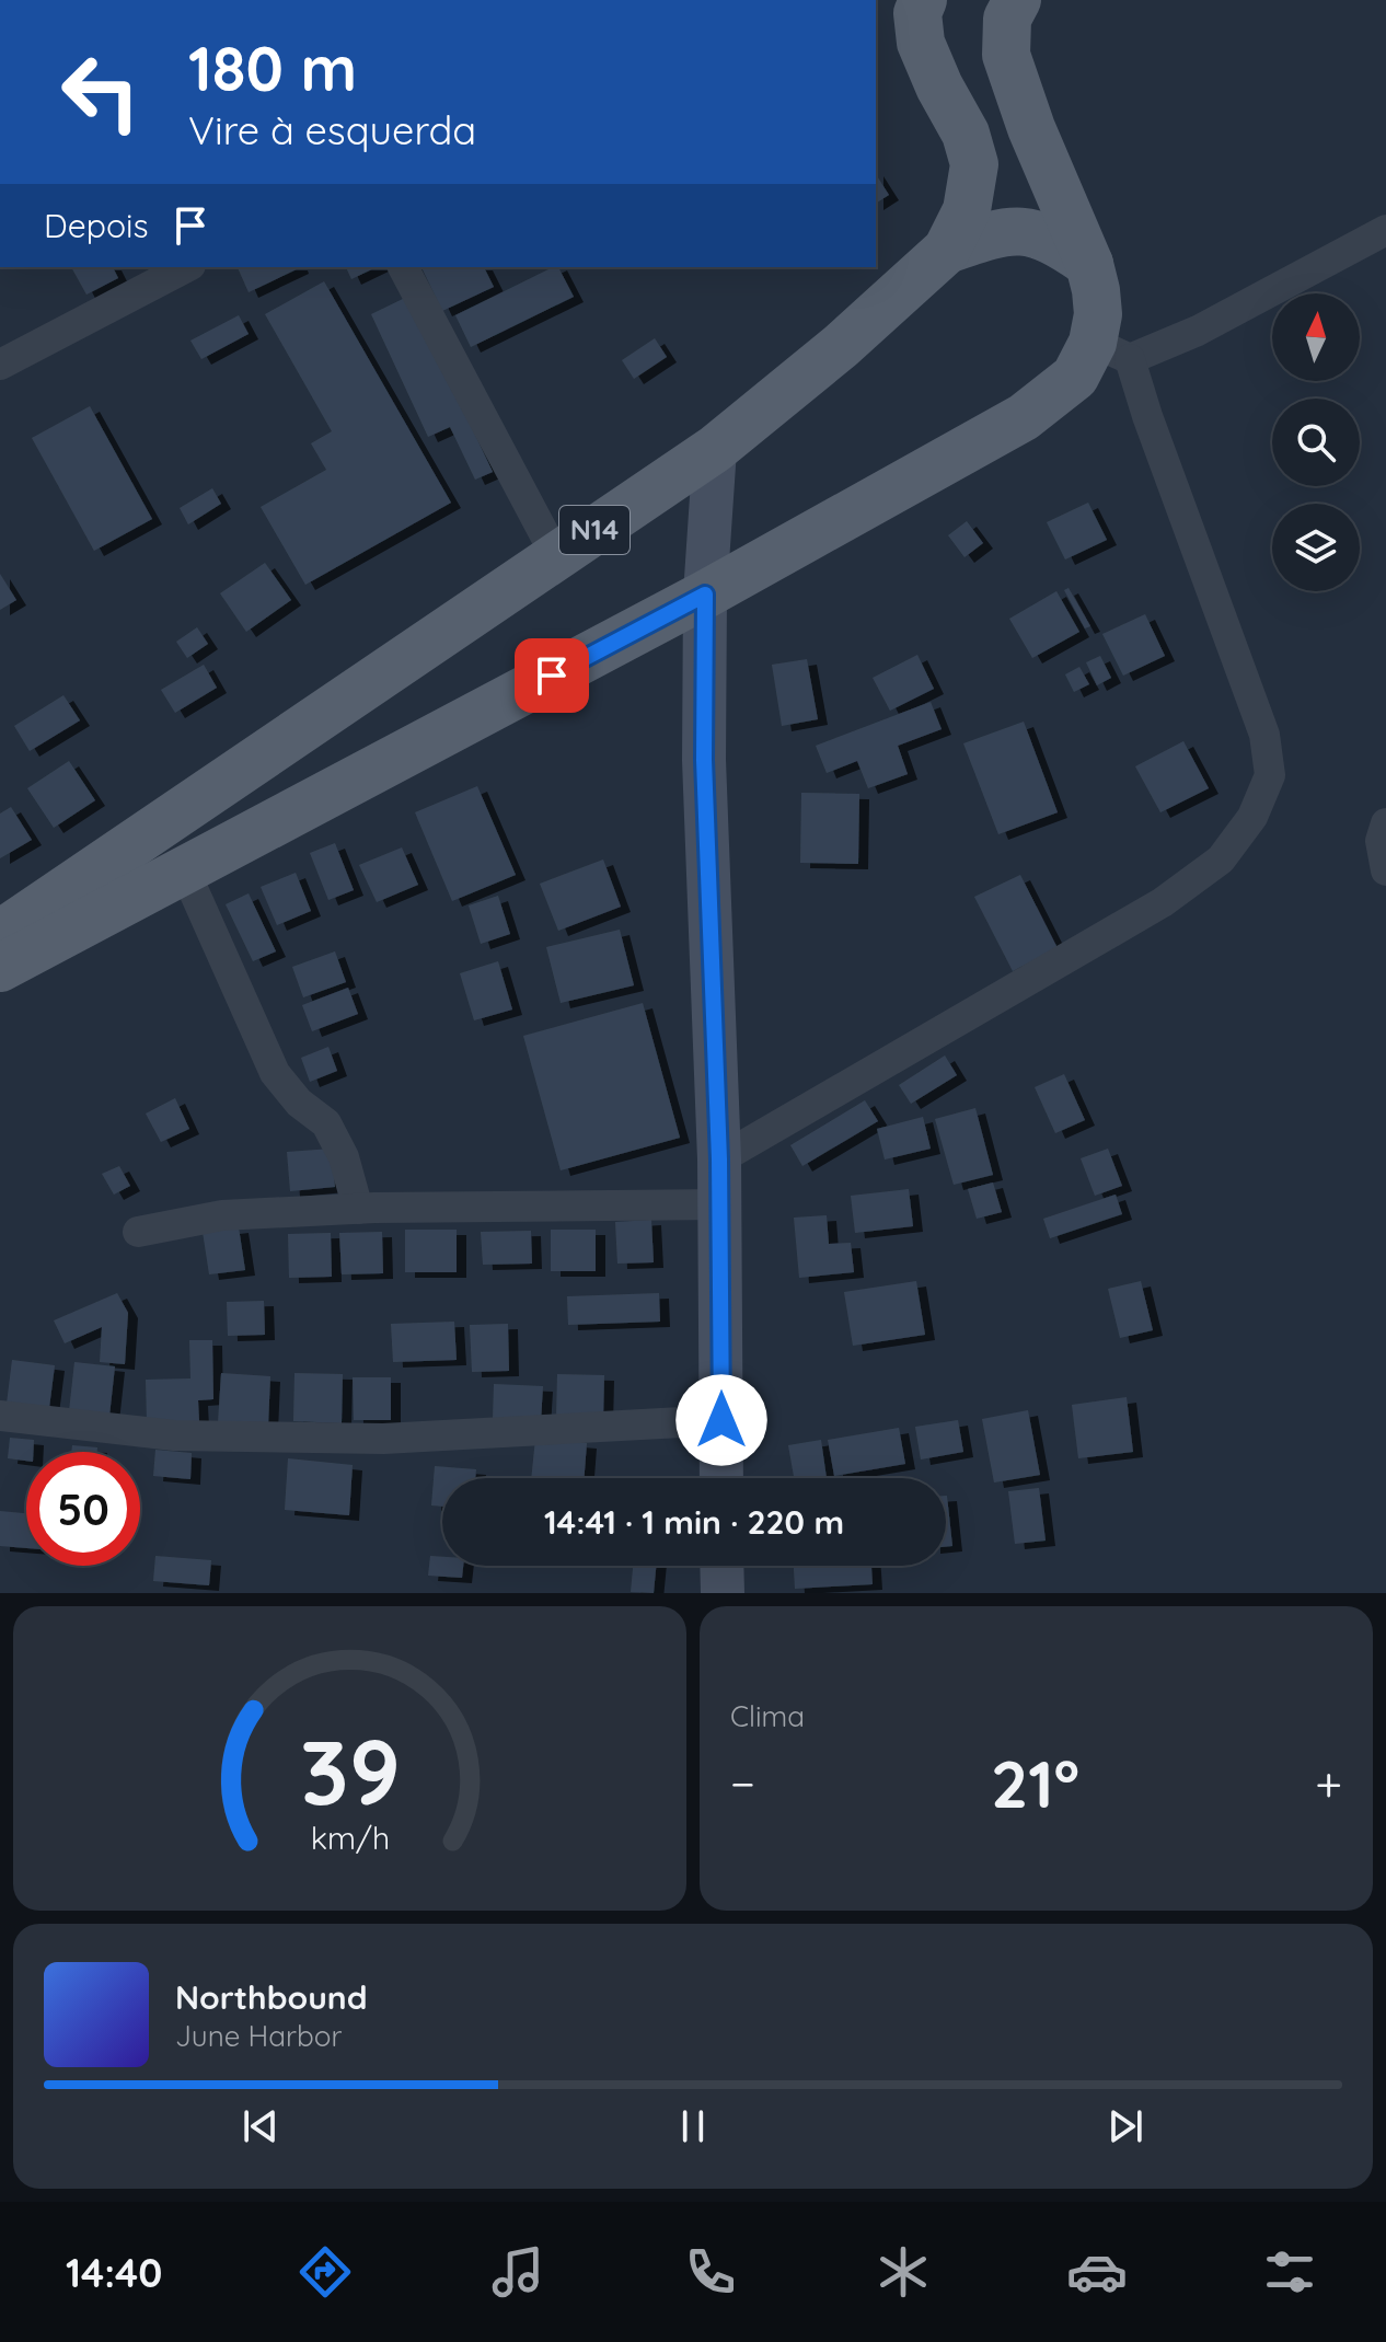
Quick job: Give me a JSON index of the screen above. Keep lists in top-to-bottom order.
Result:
{
  "streets": {
    "main road": ["N14"]
  },
  "north": "top",
  "page": {
    "turn": ["180 m", "Vire à esquerda"],
    "then": "Depois",
    "limit": "50",
    "trip": "14:41 · 1 min · 220 m",
    "tile": "Clima",
    "heat": ["−", "21°", "+"],
    "song": ["Northbound", "June Harbor"],
    "tabs": "14:40",
    "gauge": ["39", "km/h"]
  }
}
